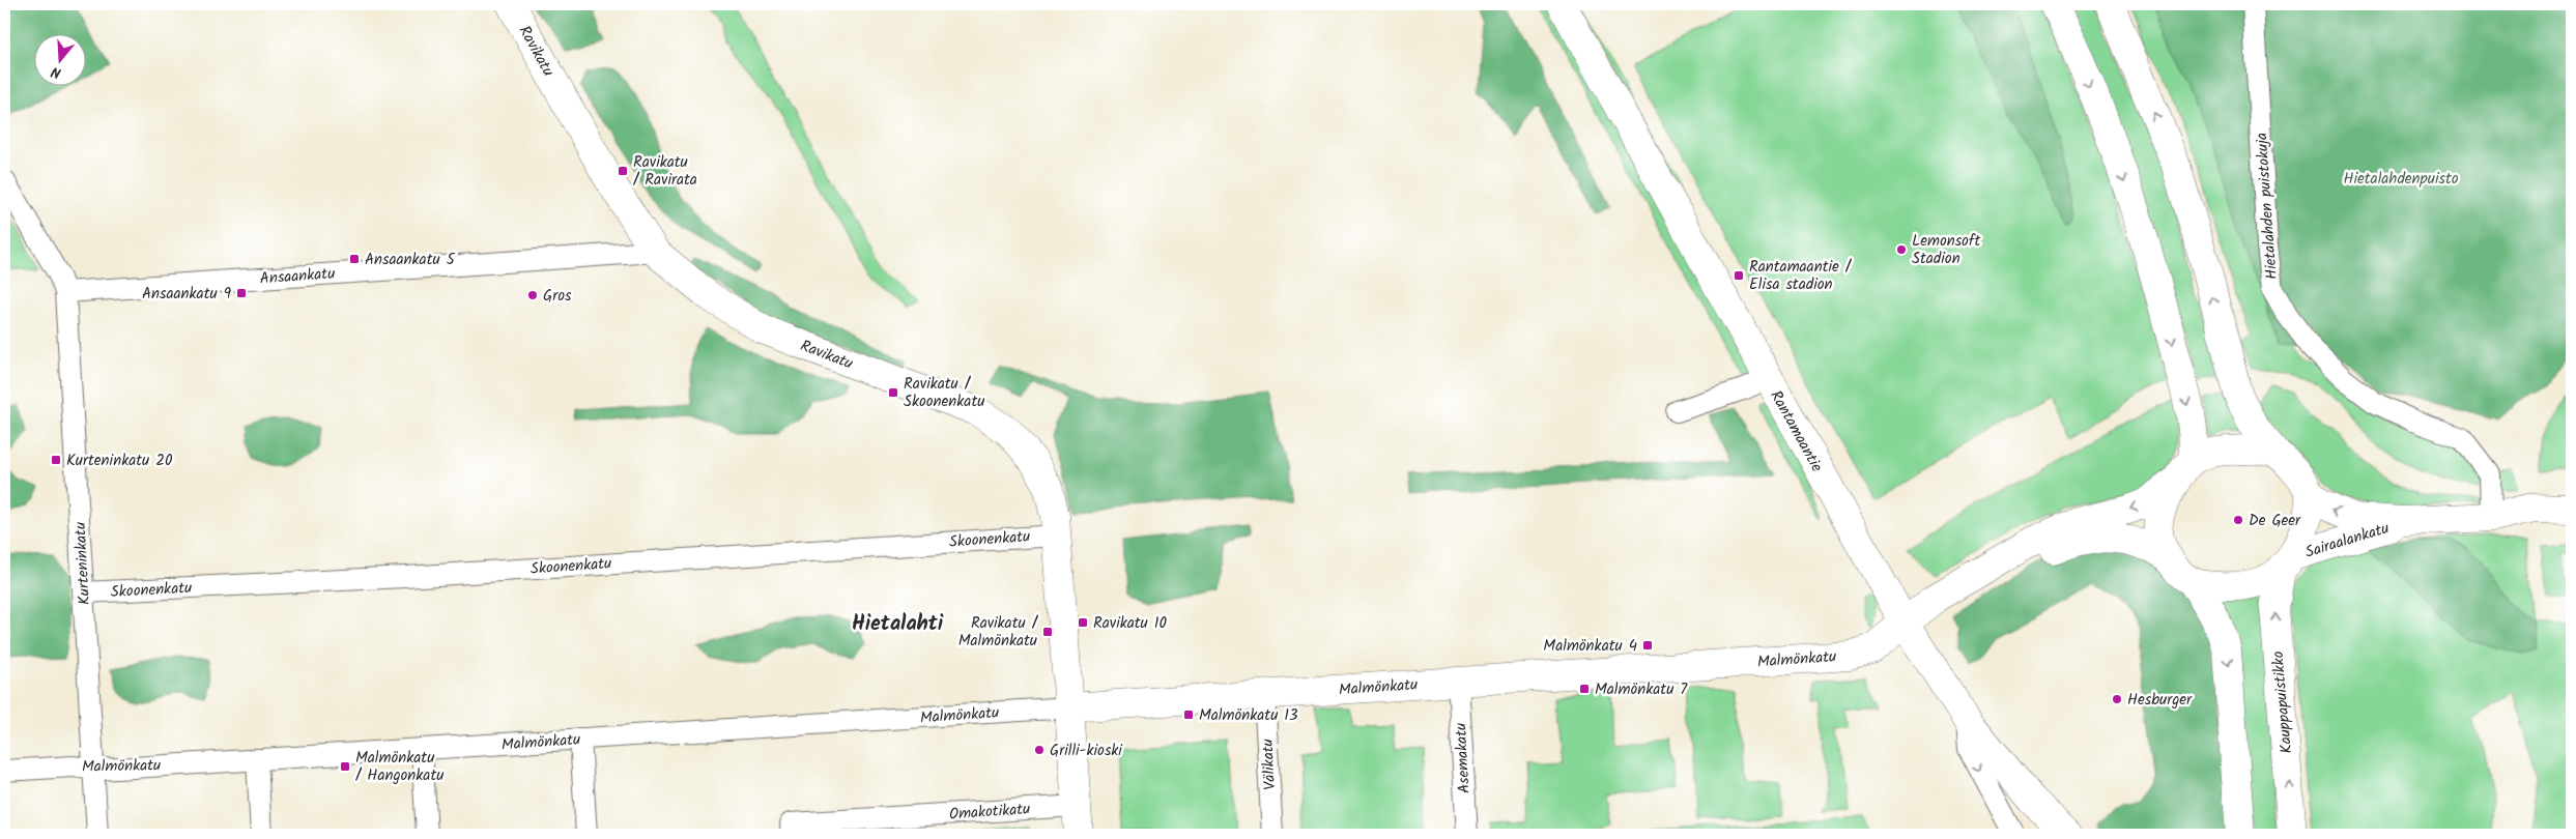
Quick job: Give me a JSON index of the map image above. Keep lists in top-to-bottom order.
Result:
{
  "streets": {
    "main road": [
      "Ravikatu",
      "Rantamaantie",
      "Sairaalankatu",
      "Malmönkatu",
      "Kauppapuistikko"
    ],
    "street": [
      "Hietalahden puistokuja",
      "Ansaankatu",
      "Skoonenkatu",
      "Kurteninkatu",
      "Asemakatu",
      "Välikatu",
      "Omakotikatu"
    ]
  },
  "crossings": [
    ["Ravikatu", "Ansaankatu"],
    ["Ravikatu", "Skoonenkatu"],
    ["Ravikatu", "Malmönkatu"],
    ["Ravikatu", "Omakotikatu"],
    ["Hietalahden puistokuja", "Sairaalankatu"],
    ["Ansaankatu", "Kurteninkatu"],
    ["Rantamaantie", "Malmönkatu"],
    ["Skoonenkatu", "Kurteninkatu"],
    ["Sairaalankatu", "Malmönkatu"],
    ["Sairaalankatu", "Kauppapuistikko"],
    ["Kurteninkatu", "Malmönkatu"],
    ["Malmönkatu", "Kauppapuistikko"],
    ["Malmönkatu", "Asemakatu"],
    ["Malmönkatu", "Välikatu"]
  ],
  "districts": ["Hietalahti"],
  "parks": ["Hietalahdenpuisto"],
  "places": {
    "transit": [
      "Ravikatu / Ravirata",
      "Ansaankatu 5",
      "Rantamaantie / Elisa stadion",
      "Ansaankatu 9",
      "Ravikatu / Skoonenkatu",
      "Kurteninkatu 20",
      "Ravikatu 10",
      "Ravikatu / Malmönkatu",
      "Malmönkatu 4",
      "Malmönkatu 7",
      "Malmönkatu 13",
      "Malmönkatu / Hangonkatu"
    ],
    "other": [
      "Lemonsoft Stadion",
      "Gros",
      "De Geer",
      "Hesburger",
      "Grilli-kioski"
    ]
  },
  "north": "bottom"
}
